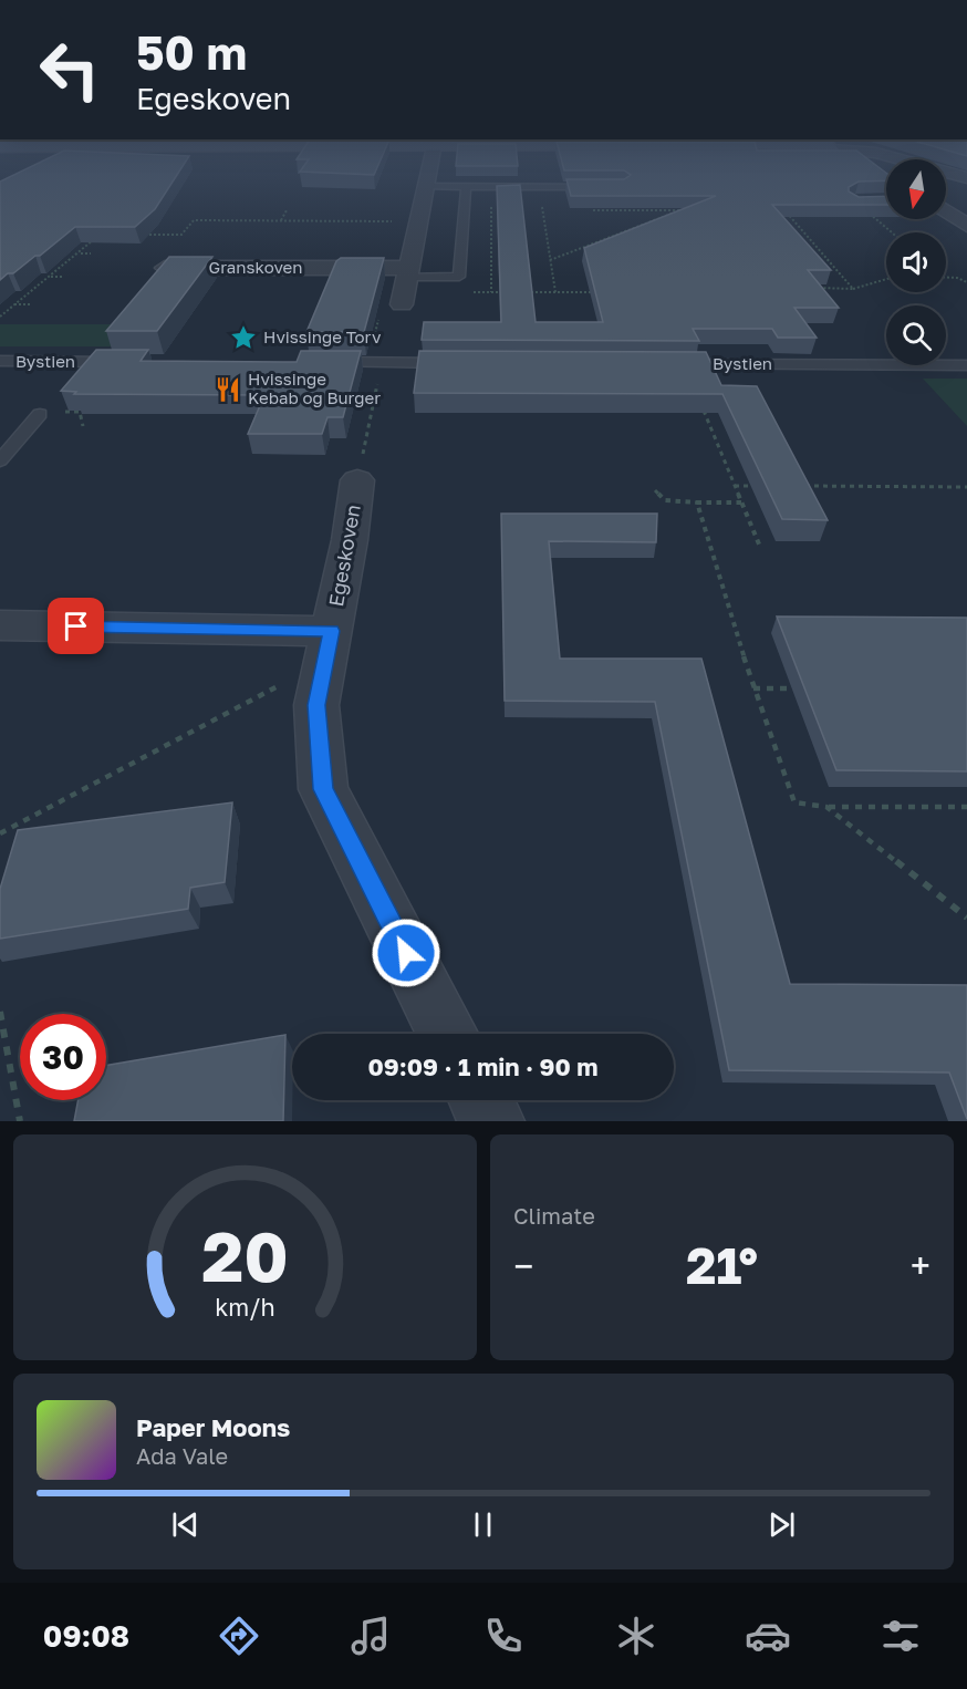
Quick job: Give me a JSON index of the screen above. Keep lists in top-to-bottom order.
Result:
{
  "streets": {
    "street": ["Granskoven", "Egeskoven"],
    "lane": ["Bystien"]
  },
  "places": {
    "place": ["Hvissinge Torv"],
    "restaurant": ["Hvissinge Kebab og Burger"]
  },
  "north": "bottom",
  "page": {
    "turn": ["50 m", "Egeskoven"],
    "limit": "30",
    "trip": "09:09 · 1 min · 90 m",
    "tile": "Climate",
    "heat": ["−", "21°", "+"],
    "song": ["Paper Moons", "Ada Vale"],
    "tabs": "09:08",
    "gauge": ["20", "km/h"]
  }
}
